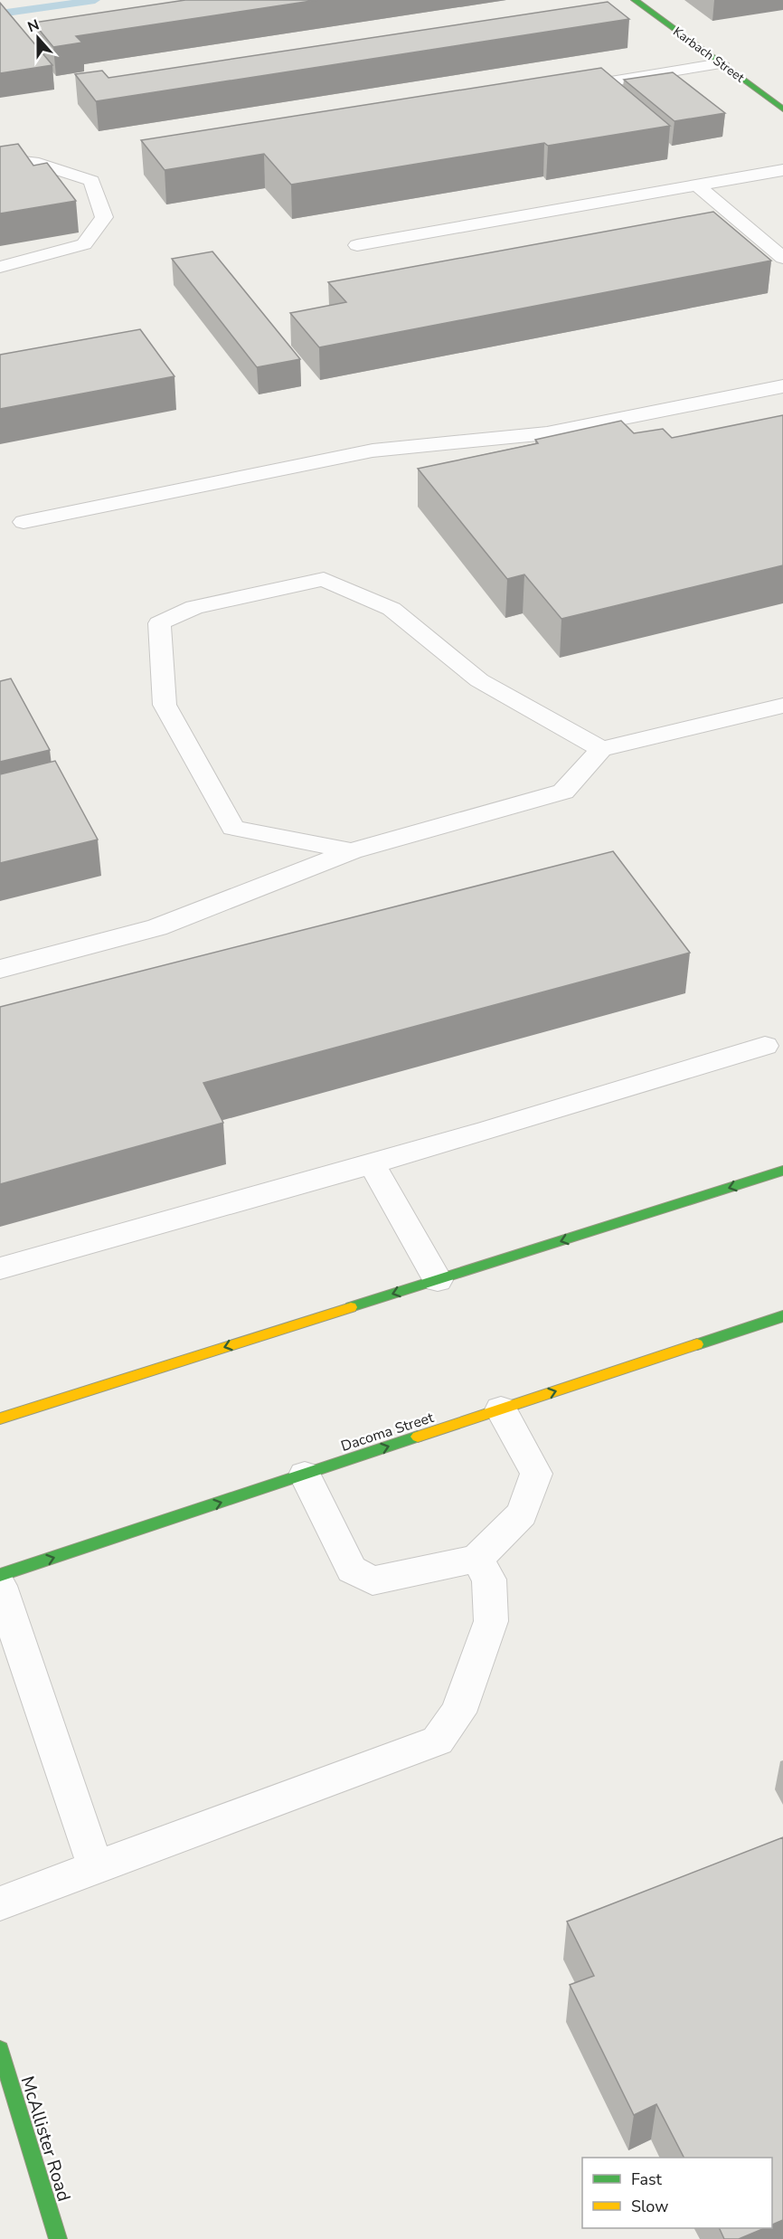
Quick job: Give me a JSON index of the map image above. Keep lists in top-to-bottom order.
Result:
{
  "streets": {
    "main road": ["Karbach Street", "Dacoma Street", "McAllister Road"]
  },
  "one_way": ["Dacoma Street"],
  "legend": ["Fast", "Slow"],
  "north": "top"
}
